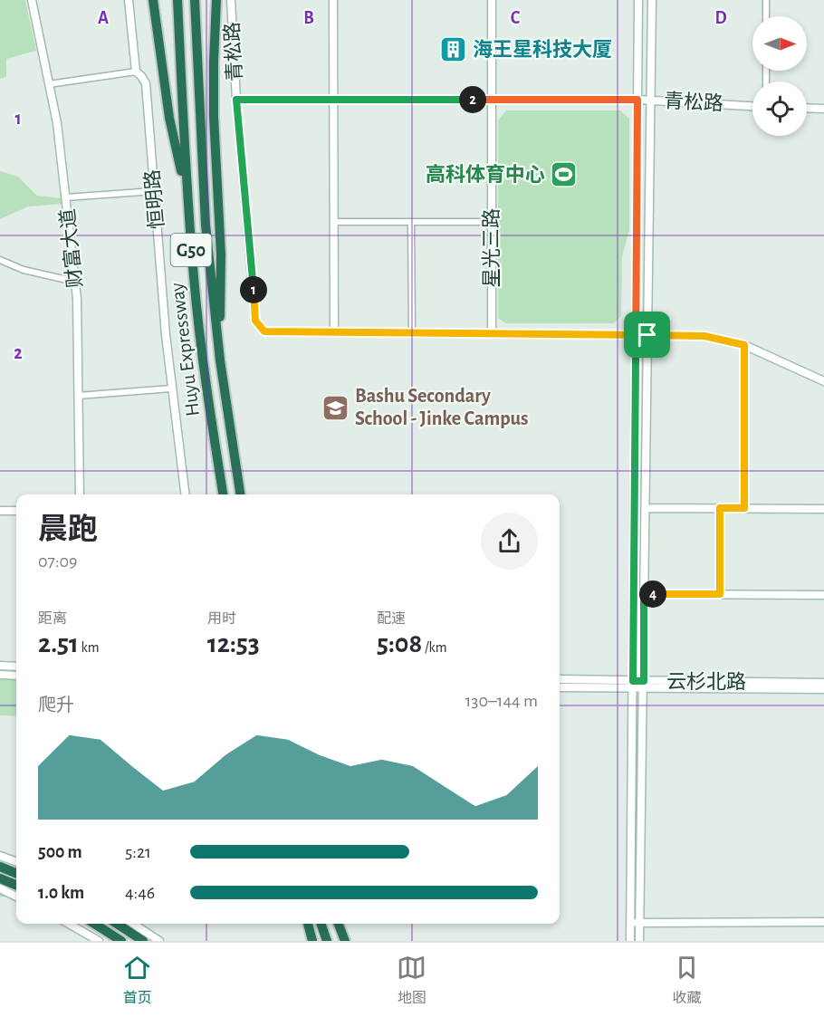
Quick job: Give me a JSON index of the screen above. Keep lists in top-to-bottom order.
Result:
{
  "streets": {
    "highway": ["G50", "Huyu Expressway"],
    "street": [
      "青松路",
      "恒明路",
      "财富大道",
      "星光三路",
      "云杉北路"
    ]
  },
  "crossings": [
    ["青松路", "星光三路"]
  ],
  "places": {
    "building": ["海王星科技大厦"],
    "sports": ["高科体育中心"],
    "school or university": ["Bashu Secondary School - Jinke Campus"]
  },
  "north": "right",
  "page": {
    "pins": ["2", "1", "4"],
    "heading": ["晨跑", "07:09"],
    "stats": [
      ["距离", "2.51 km"],
      ["用时", "12:53"],
      ["配速", "5:08 /km"]
    ],
    "chart": ["爬升", "130–144 m"],
    "list": [
      {
        "name": "500 m",
        "note": "5:21"
      },
      {
        "name": "1.0 km",
        "note": "4:46"
      }
    ],
    "tabs": ["首页", "地图", "收藏"]
  },
  "grid": {
    "columns": [
      "A",
      "B",
      "C",
      "D"
    ],
    "rows": ["1", "2"]
  }
}
